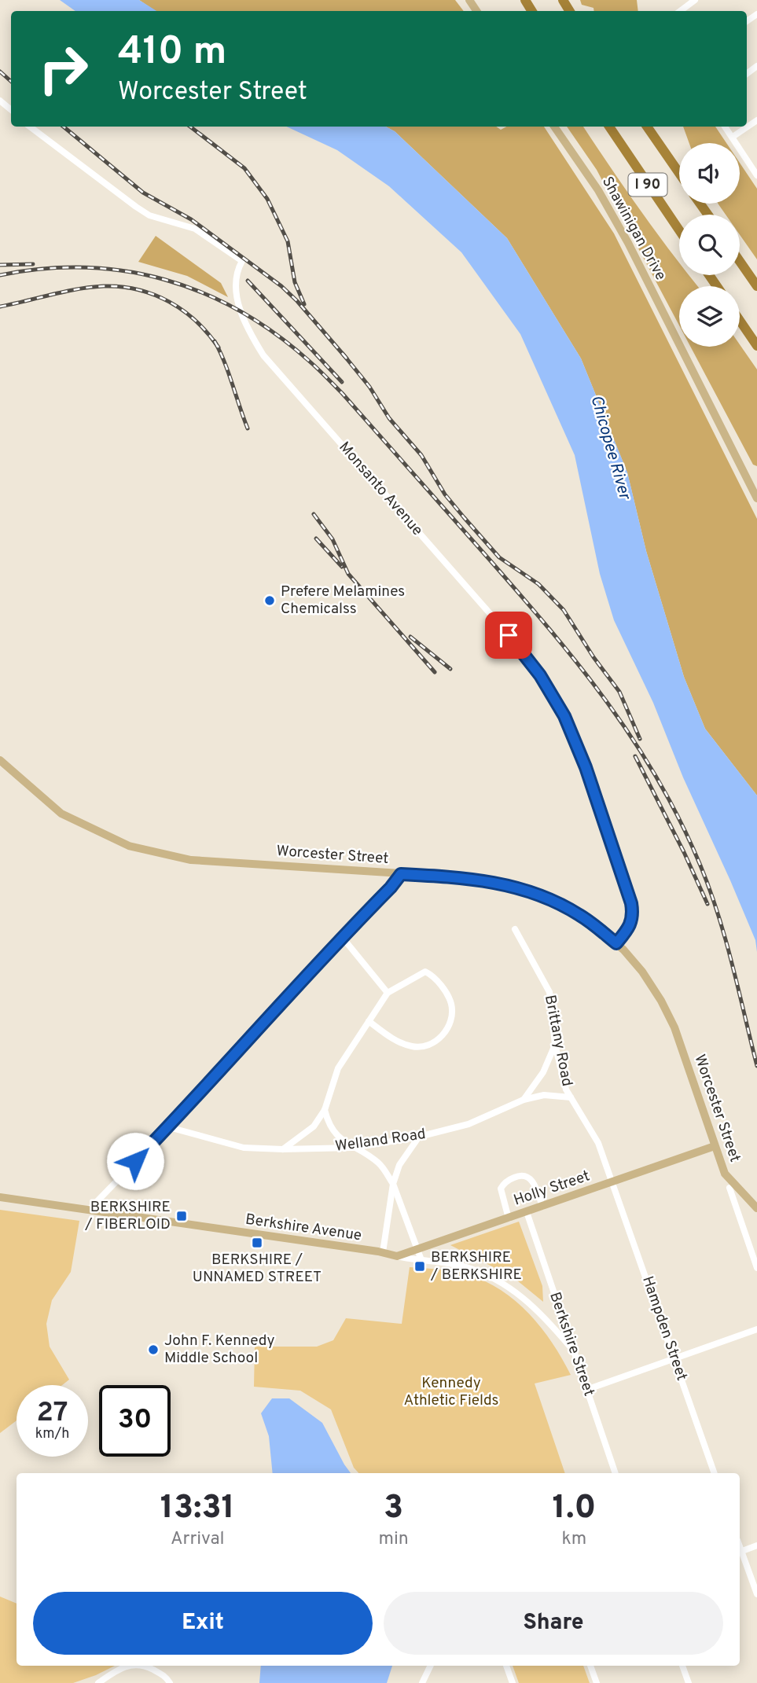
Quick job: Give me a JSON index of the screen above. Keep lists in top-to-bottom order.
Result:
{
  "streets": {
    "highway": ["I 90"],
    "main road": [
      "Shawinigan Drive",
      "Worcester Street",
      "Holly Street",
      "Berkshire Avenue"
    ],
    "street": [
      "Monsanto Avenue",
      "Brittany Road",
      "Welland Road",
      "Hampden Street",
      "Berkshire Street"
    ]
  },
  "crossings": [
    ["Monsanto Avenue", "Worcester Street"],
    ["Worcester Street", "Holly Street"],
    ["Brittany Road", "Welland Road"],
    ["Brittany Road", "Holly Street"],
    ["Brittany Road", "Hampden Street"],
    ["Holly Street", "Berkshire Avenue"],
    ["Holly Street", "Hampden Street"],
    ["Holly Street", "Berkshire Street"],
    ["Berkshire Avenue", "Berkshire Street"]
  ],
  "water": ["Chicopee River"],
  "parks": ["Kennedy Athletic Fields"],
  "places": {
    "other": ["Prefere Melamines Chemicalss", "John F. Kennedy Middle School"],
    "transit": ["BERKSHIRE / FIBERLOID", "BERKSHIRE / UNNAMED STREET", "BERKSHIRE / BERKSHIRE"]
  },
  "page": {
    "turn": ["410 m", "Worcester Street"],
    "speed": "27 km/h",
    "limit": "30",
    "eta": [
      "13:31",
      "Arrival",
      "3",
      "min",
      "1.0",
      "km"
    ],
    "buttons": ["Exit", "Share"]
  }
}
